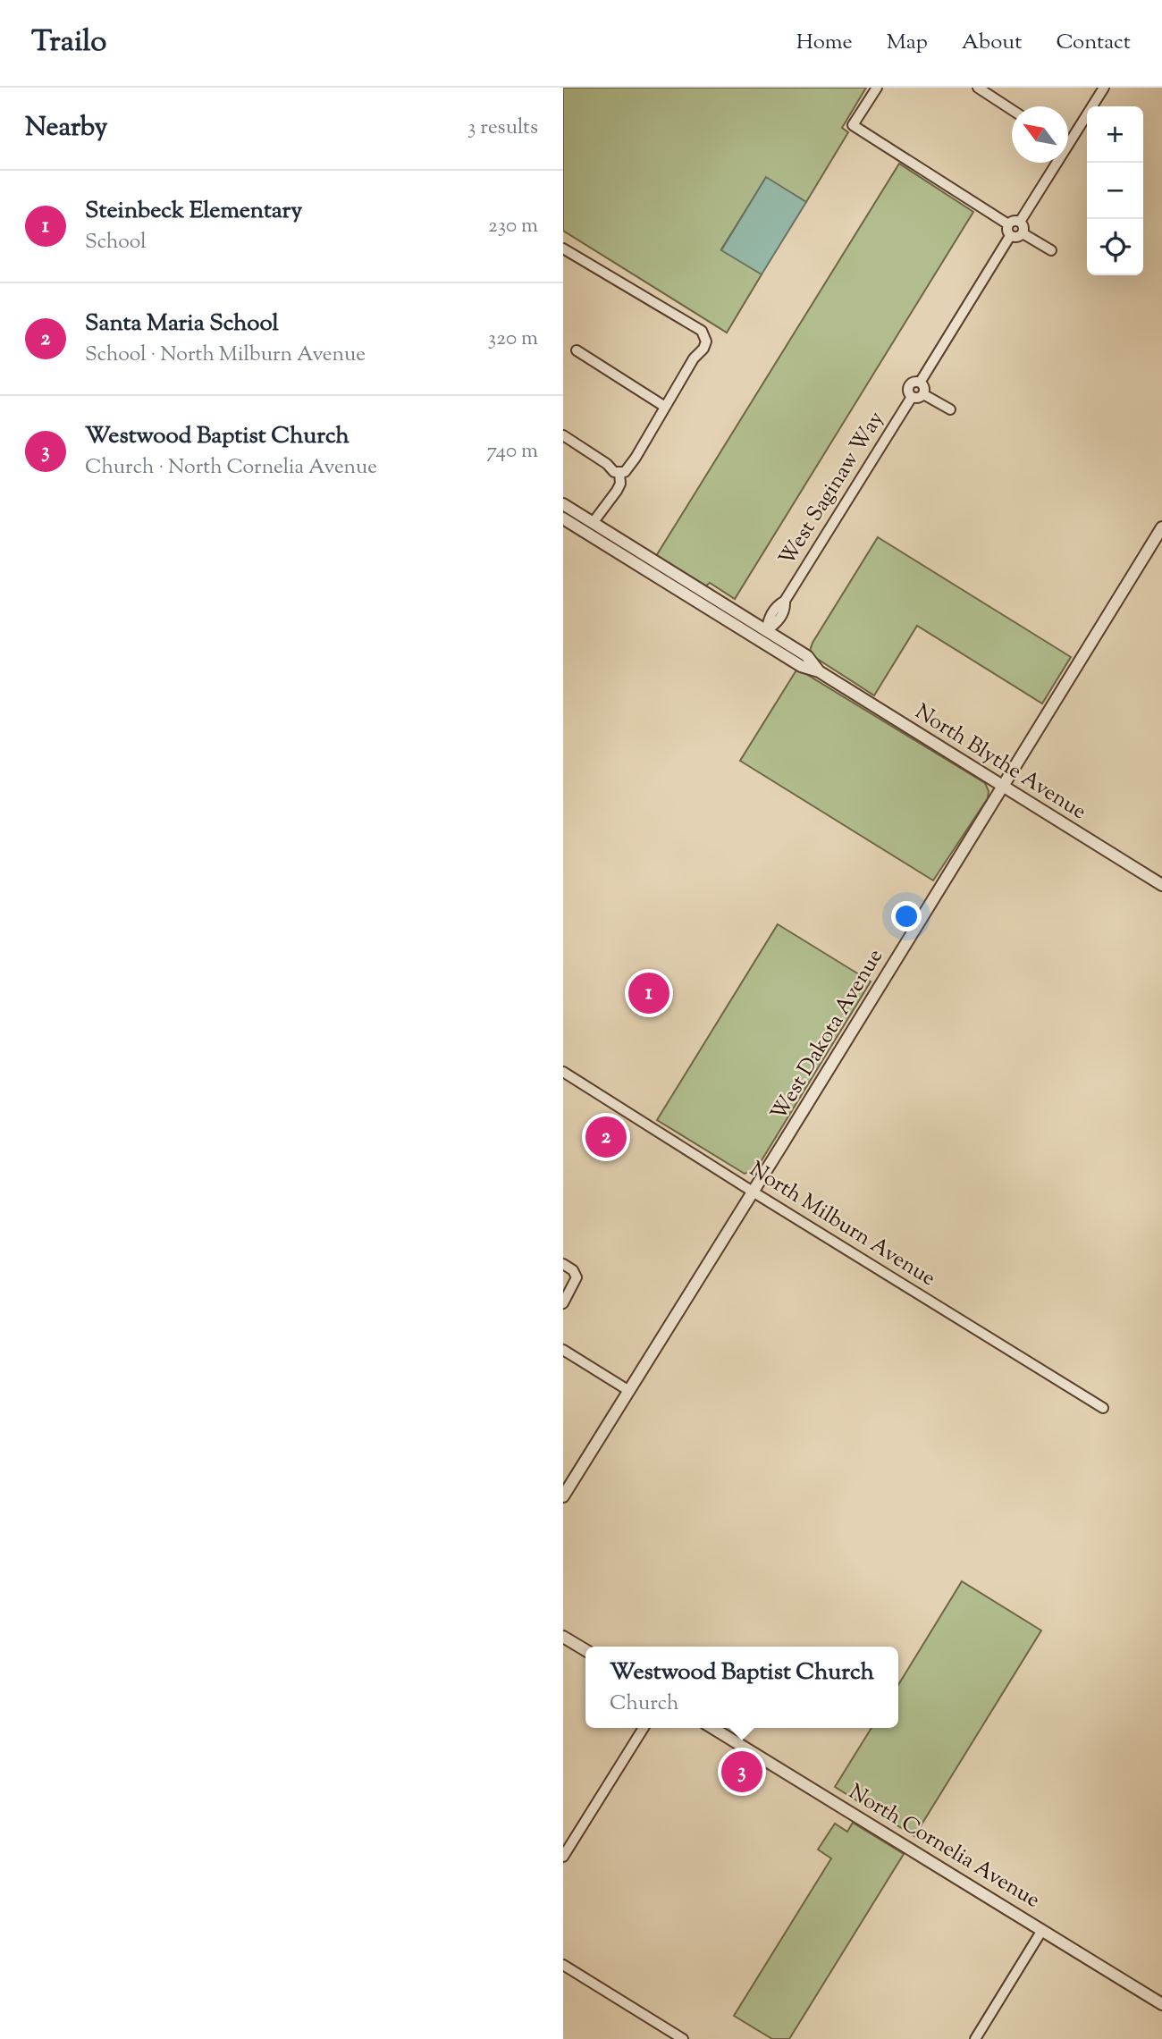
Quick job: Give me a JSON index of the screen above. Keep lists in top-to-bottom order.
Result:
{
  "streets": {
    "street": [
      "West Saginaw Way",
      "North Blythe Avenue",
      "West Dakota Avenue",
      "North Milburn Avenue",
      "North Cornelia Avenue"
    ]
  },
  "crossings": [
    ["West Saginaw Way", "North Blythe Avenue"],
    ["North Blythe Avenue", "West Dakota Avenue"],
    ["West Dakota Avenue", "North Milburn Avenue"]
  ],
  "north": "top left",
  "page": {
    "header": "Trailo",
    "nav": [
      "Home",
      "Map",
      "About",
      "Contact"
    ],
    "heading": ["Nearby", "3 results"],
    "map_buttons": ["+", "−"],
    "list": [
      {
        "mark": "1",
        "name": "Steinbeck Elementary",
        "note": "School",
        "value": "230 m"
      },
      {
        "mark": "2",
        "name": "Santa Maria School",
        "note": "School · North Milburn Avenue",
        "value": "320 m"
      },
      {
        "mark": "3",
        "name": "Westwood Baptist Church",
        "note": "Church · North Cornelia Avenue",
        "value": "740 m"
      }
    ],
    "pins": ["1", "2", "3"],
    "popup": ["Westwood Baptist Church", "Church"]
  }
}
